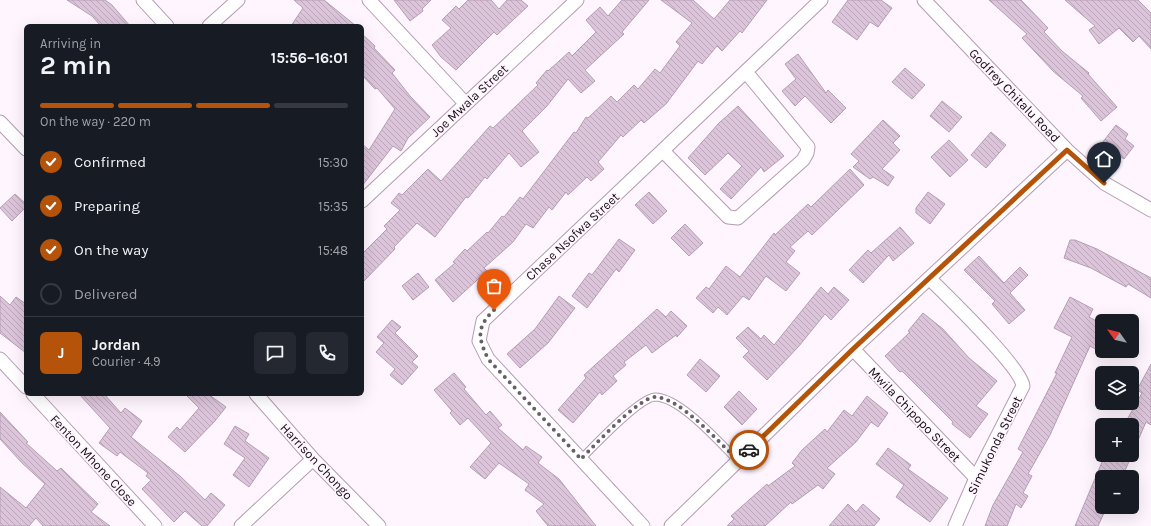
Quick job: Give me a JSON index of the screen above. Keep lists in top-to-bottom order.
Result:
{
  "streets": {
    "street": [
      "Godfrey Chitalu Road",
      "Joe Mwala Street",
      "Chase Nsofwa Street",
      "Mwila Chipopo Street",
      "Simukonda Street",
      "Fenton Mhone Close",
      "Harrison Chongo"
    ]
  },
  "crossings": [
    ["Mwila Chipopo Street", "Simukonda Street"]
  ],
  "north": "top left",
  "page": {
    "heading": ["2 min", "Arriving in", "15:56–16:01"],
    "panel": ["Jordan", "Courier · 4.9"],
    "bar": "On the way · 220 m",
    "list": [
      ["Confirmed", "15:30"],
      ["Preparing", "15:35"],
      ["On the way", "15:48"],
      "Delivered"
    ],
    "map_buttons": ["+", "−"],
    "round": "J"
  }
}
